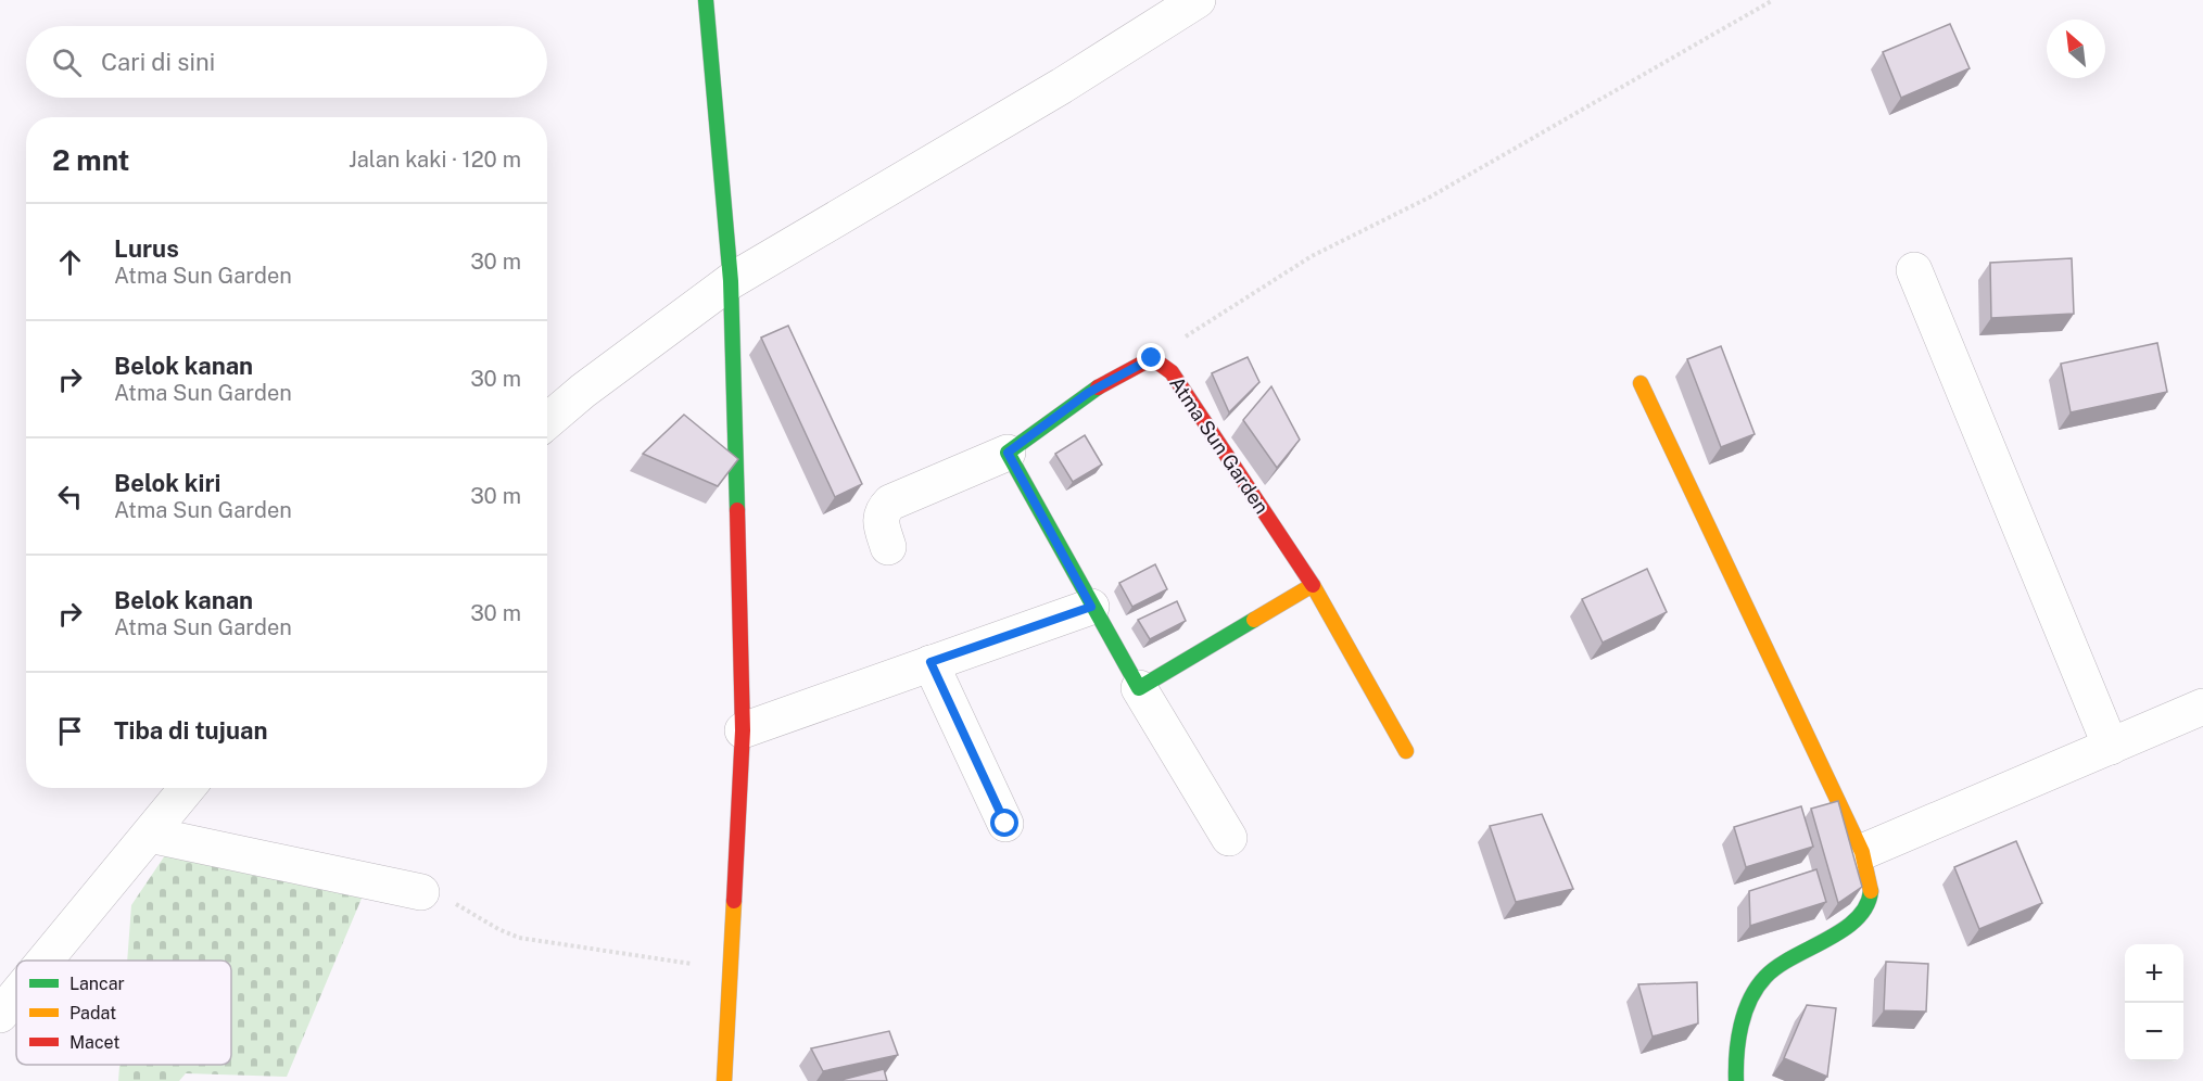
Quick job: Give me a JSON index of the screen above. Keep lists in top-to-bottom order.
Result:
{
  "streets": {
    "street": ["Atma Sun Garden"]
  },
  "legend": ["Lancar", "Padat", "Macet"],
  "north": "top left",
  "page": {
    "search": "Cari di sini",
    "heading": ["2 mnt", "Jalan kaki · 120 m"],
    "list": [
      ["Lurus", "Atma Sun Garden", "30 m"],
      ["Belok kanan", "Atma Sun Garden", "30 m"],
      ["Belok kiri", "Atma Sun Garden", "30 m"],
      ["Belok kanan", "Atma Sun Garden", "30 m"],
      "Tiba di tujuan"
    ],
    "map_buttons": ["+", "−"]
  }
}
